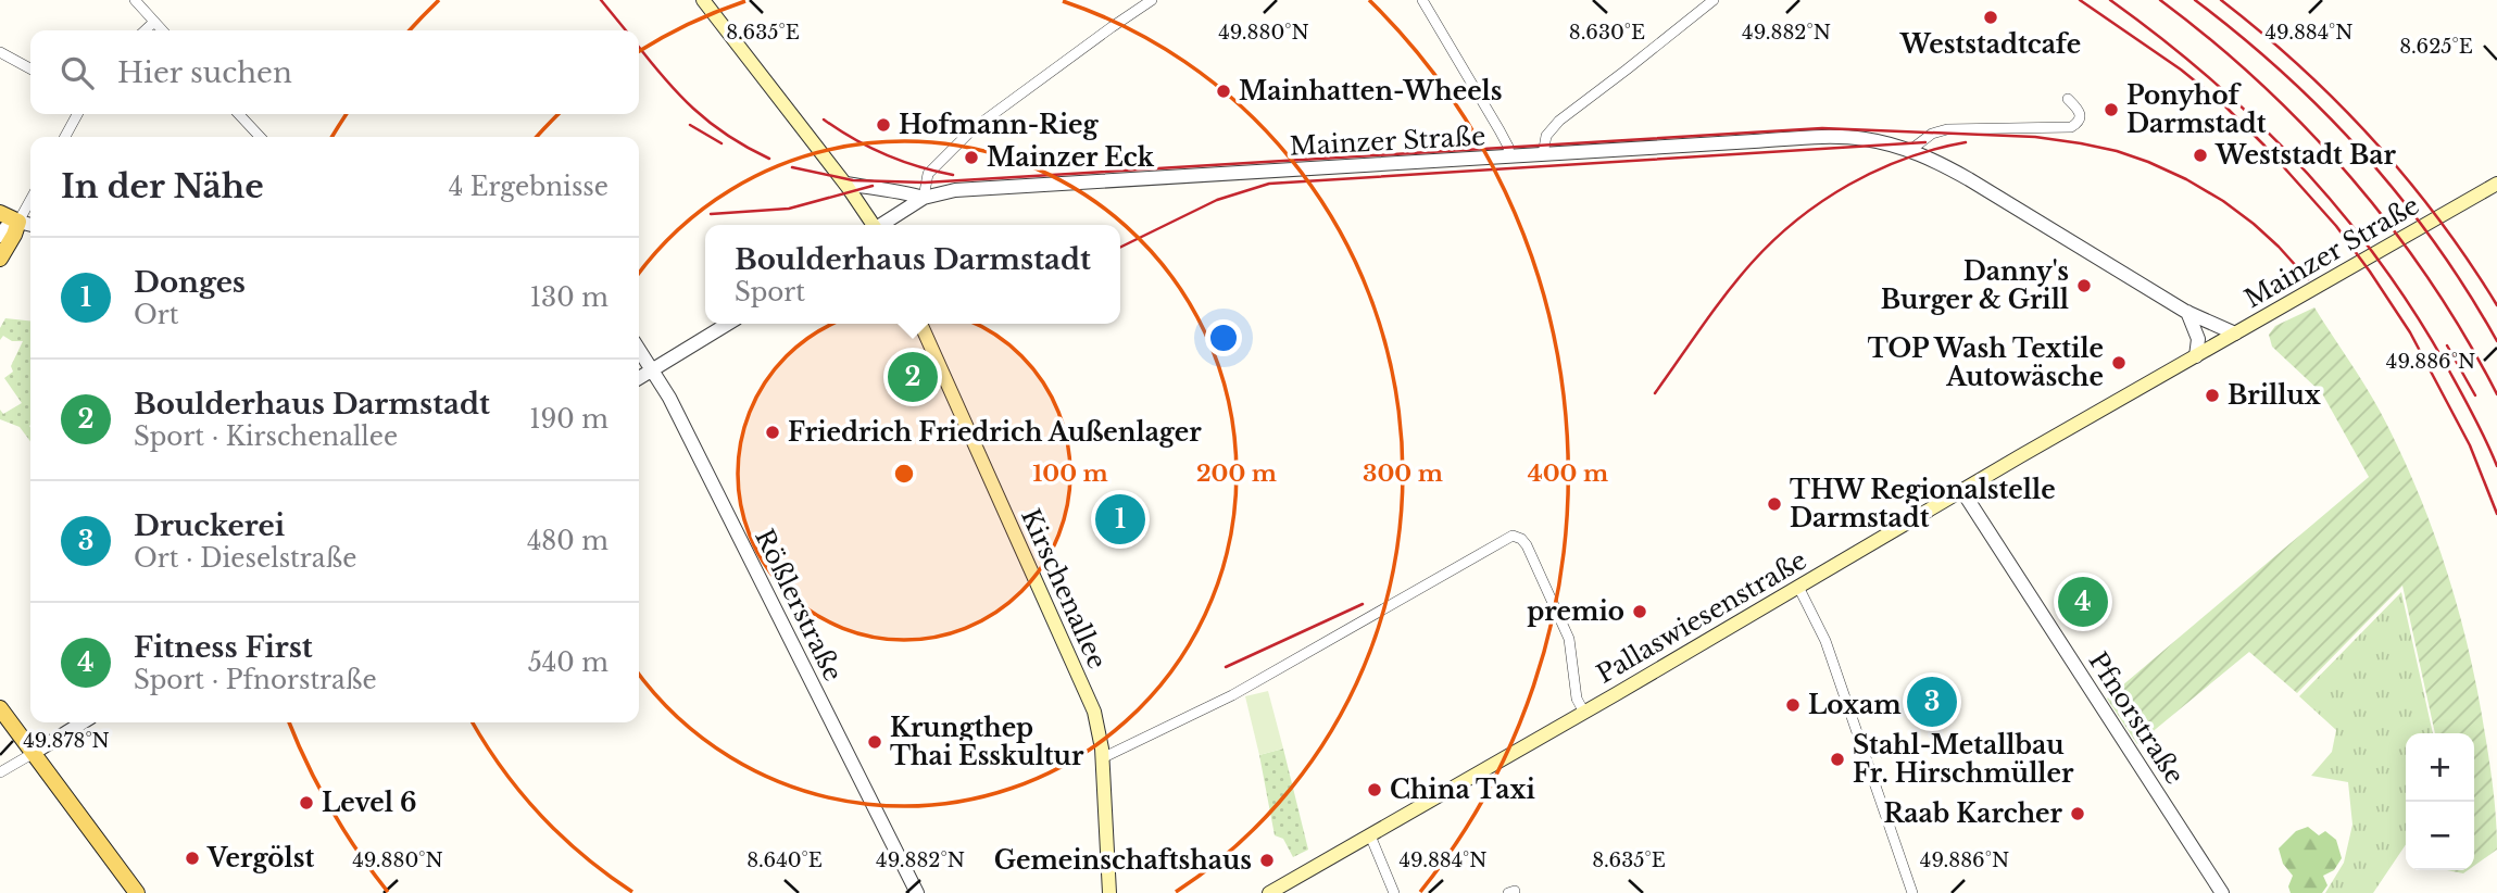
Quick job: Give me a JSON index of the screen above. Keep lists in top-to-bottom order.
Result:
{
  "streets": {
    "main road": ["Mainzer Straße", "Kirschenallee", "Pallaswiesenstraße"],
    "street": ["Rößlerstraße", "Pfnorstraße"]
  },
  "crossings": [
    ["Mainzer Straße", "Pallaswiesenstraße"],
    ["Pallaswiesenstraße", "Pfnorstraße"]
  ],
  "places": [
    "Weststadtcafe",
    "Mainhatten-Wheels",
    "Ponyhof Darmstadt",
    "Hofmann-Rieg",
    "Weststadt Bar",
    "Mainzer Eck",
    "Danny's Burger & Grill",
    "TOP Wash Textile Autowäsche",
    "Brillux",
    "Friedrich Friedrich Außenlager",
    "THW Regionalstelle Darmstadt",
    "premio",
    "Loxam",
    "Krungthep Thai Esskultur",
    "Stahl-Metallbau Fr. Hirschmüller",
    "China Taxi",
    "Level 6",
    "Raab Karcher",
    "Vergölst",
    "Gemeinschaftshaus"
  ],
  "page": {
    "search": "Hier suchen",
    "heading": ["In der Nähe", "4 Ergebnisse"],
    "popup": ["Boulderhaus Darmstadt", "Sport"],
    "list": [
      {
        "mark": "1",
        "name": "Donges",
        "note": "Ort",
        "value": "130 m"
      },
      {
        "mark": "2",
        "name": "Boulderhaus Darmstadt",
        "note": "Sport · Kirschenallee",
        "value": "190 m"
      },
      {
        "mark": "3",
        "name": "Druckerei",
        "note": "Ort · Dieselstraße",
        "value": "480 m"
      },
      {
        "mark": "4",
        "name": "Fitness First",
        "note": "Sport · Pfnorstraße",
        "value": "540 m"
      }
    ],
    "pins": [
      "2",
      "1",
      "4",
      "3"
    ],
    "map_buttons": ["+", "−"]
  },
  "coordinates": [
    "8.635°E",
    "49.880°N",
    "8.630°E",
    "49.882°N",
    "49.884°N",
    "8.625°E",
    "49.886°N",
    "49.878°N",
    "8.640°E"
  ],
  "rings": [
    "100 m",
    "200 m",
    "300 m",
    "400 m"
  ]
}
